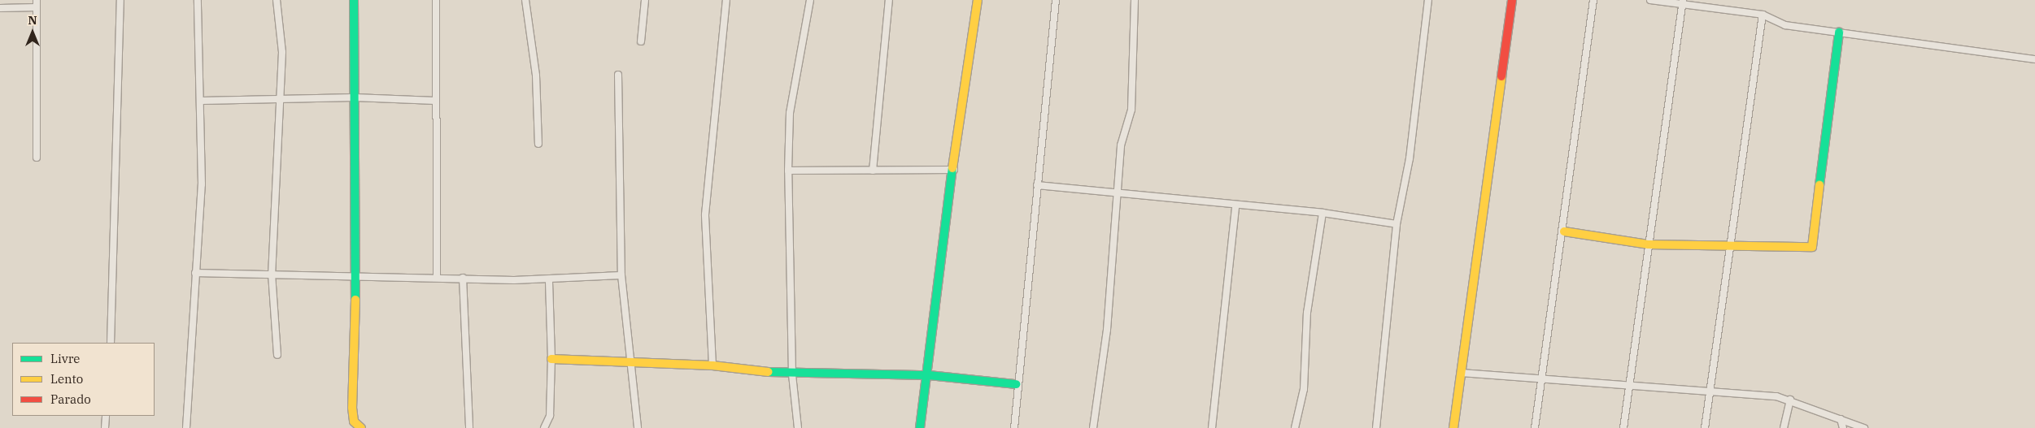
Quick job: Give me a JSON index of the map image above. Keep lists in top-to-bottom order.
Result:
{
  "legend": ["Livre", "Lento", "Parado"],
  "north": "top"
}
